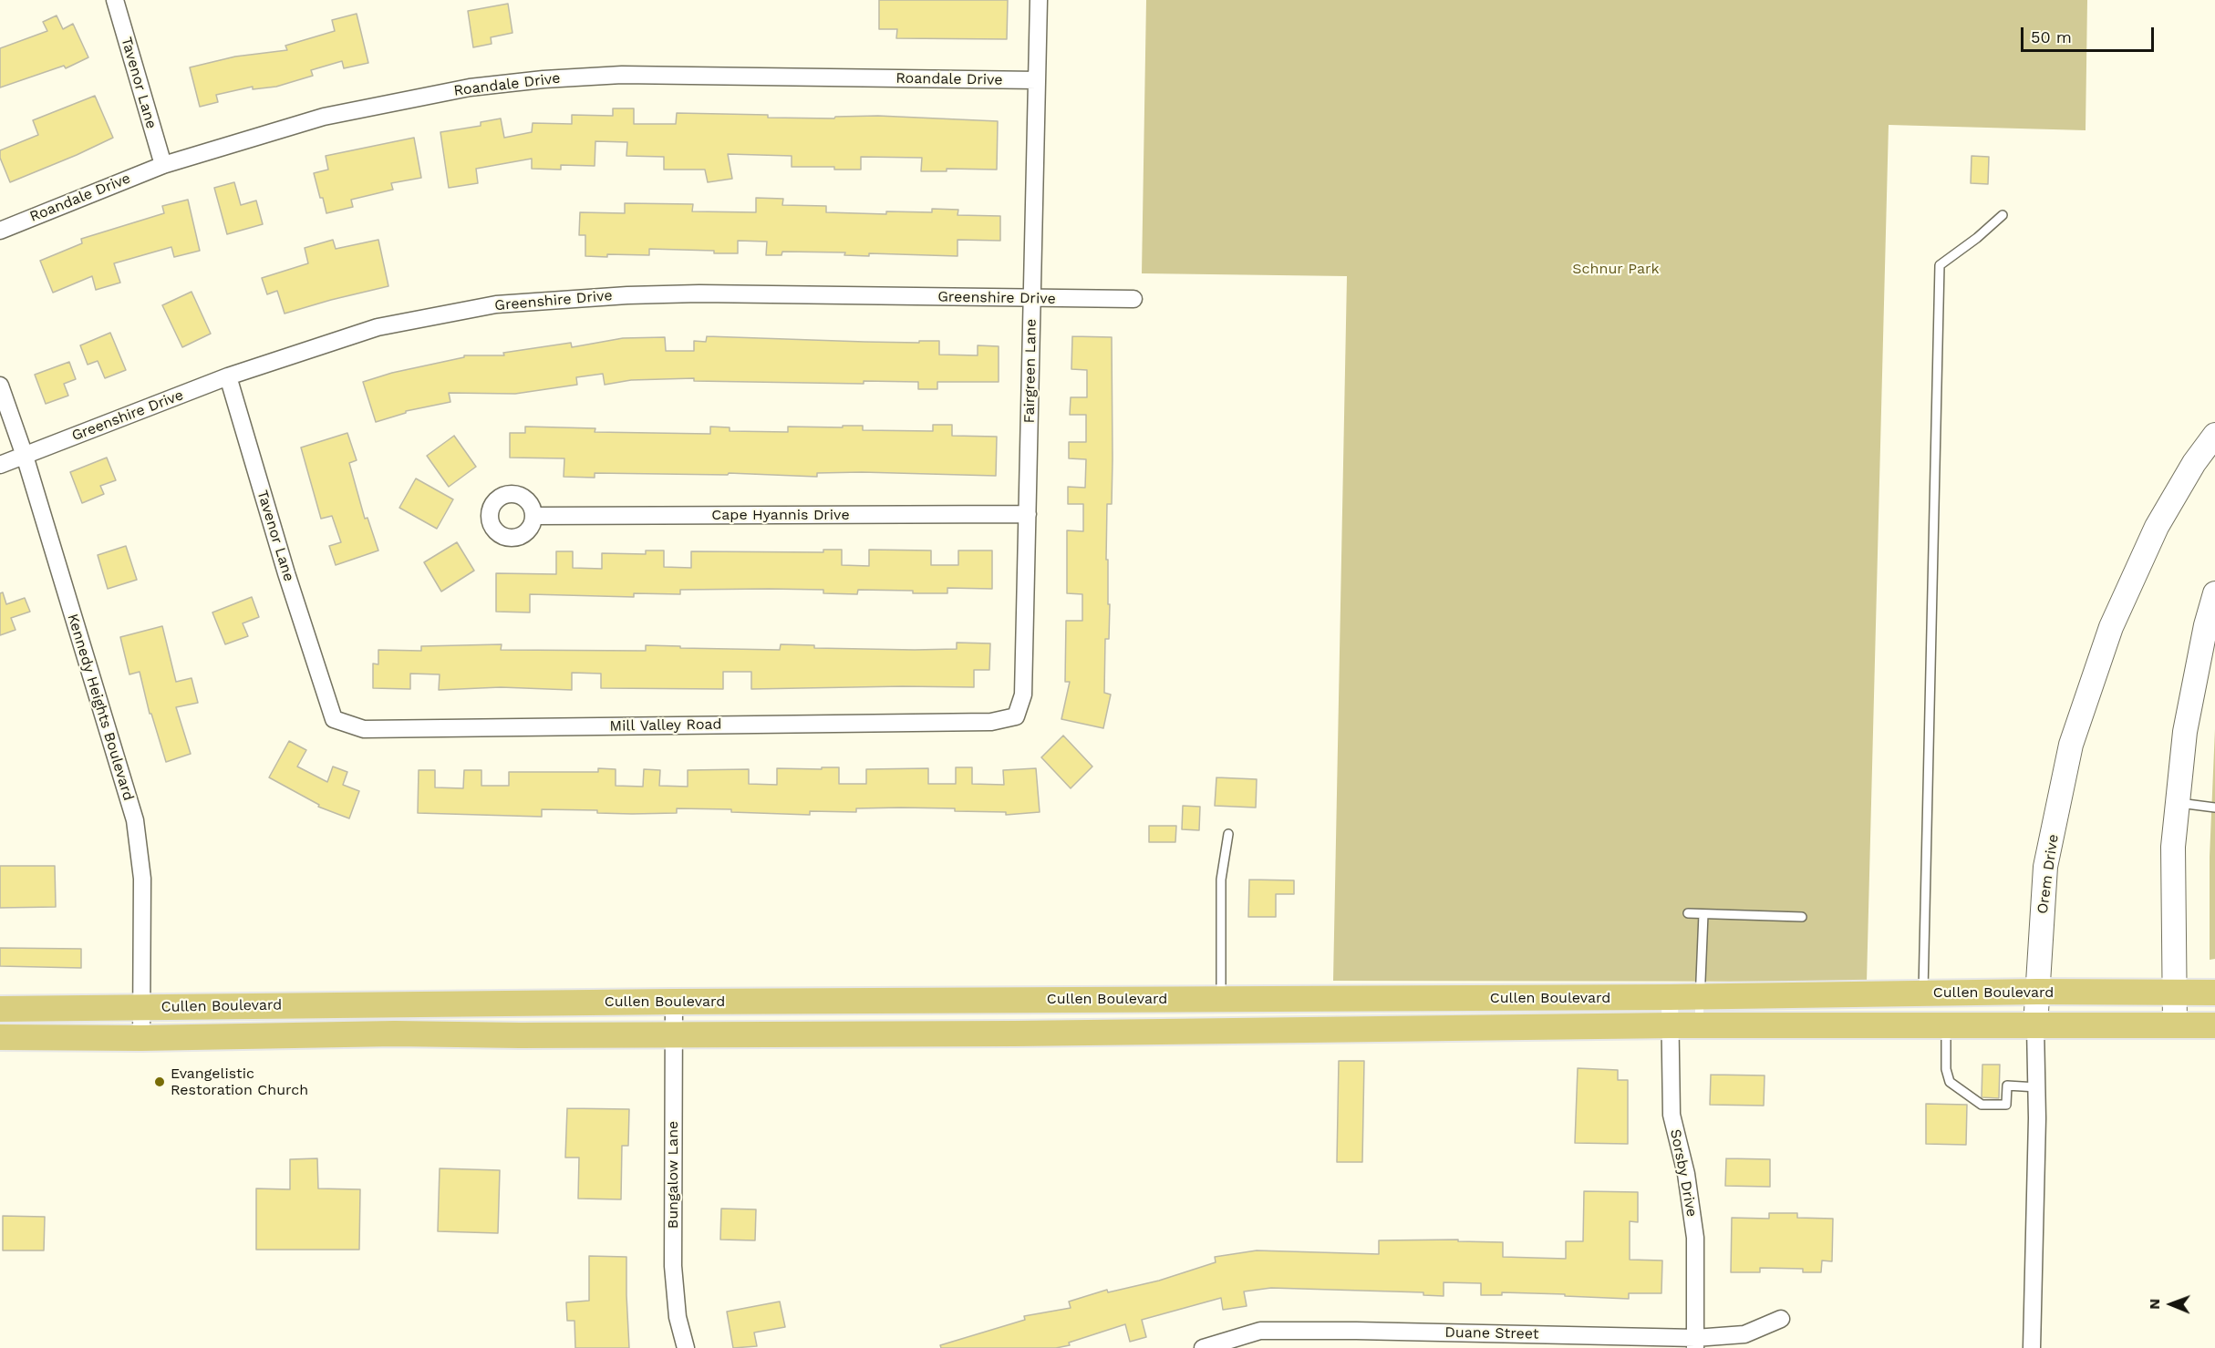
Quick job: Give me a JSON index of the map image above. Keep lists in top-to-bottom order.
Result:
{
  "streets": {
    "main road": ["Orem Drive", "Cullen Boulevard"],
    "street": [
      "Roandale Drive",
      "Tavenor Lane",
      "Greenshire Drive",
      "Fairgreen Lane",
      "Cape Hyannis Drive",
      "Kennedy Heights Boulevard",
      "Mill Valley Road",
      "Sorsby Drive",
      "Bungalow Lane",
      "Duane Street"
    ]
  },
  "crossings": [
    ["Roandale Drive", "Tavenor Lane"],
    ["Roandale Drive", "Fairgreen Lane"],
    ["Tavenor Lane", "Greenshire Drive"],
    ["Tavenor Lane", "Mill Valley Road"],
    ["Greenshire Drive", "Fairgreen Lane"],
    ["Greenshire Drive", "Kennedy Heights Boulevard"],
    ["Fairgreen Lane", "Cape Hyannis Drive"],
    ["Fairgreen Lane", "Mill Valley Road"],
    ["Kennedy Heights Boulevard", "Cullen Boulevard"],
    ["Orem Drive", "Cullen Boulevard"],
    ["Cullen Boulevard", "Sorsby Drive"],
    ["Cullen Boulevard", "Bungalow Lane"],
    ["Sorsby Drive", "Duane Street"]
  ],
  "parks": ["Schnur Park"],
  "places": ["Evangelistic Restoration Church"],
  "scale_bar": "50 m",
  "north": "left"
}
